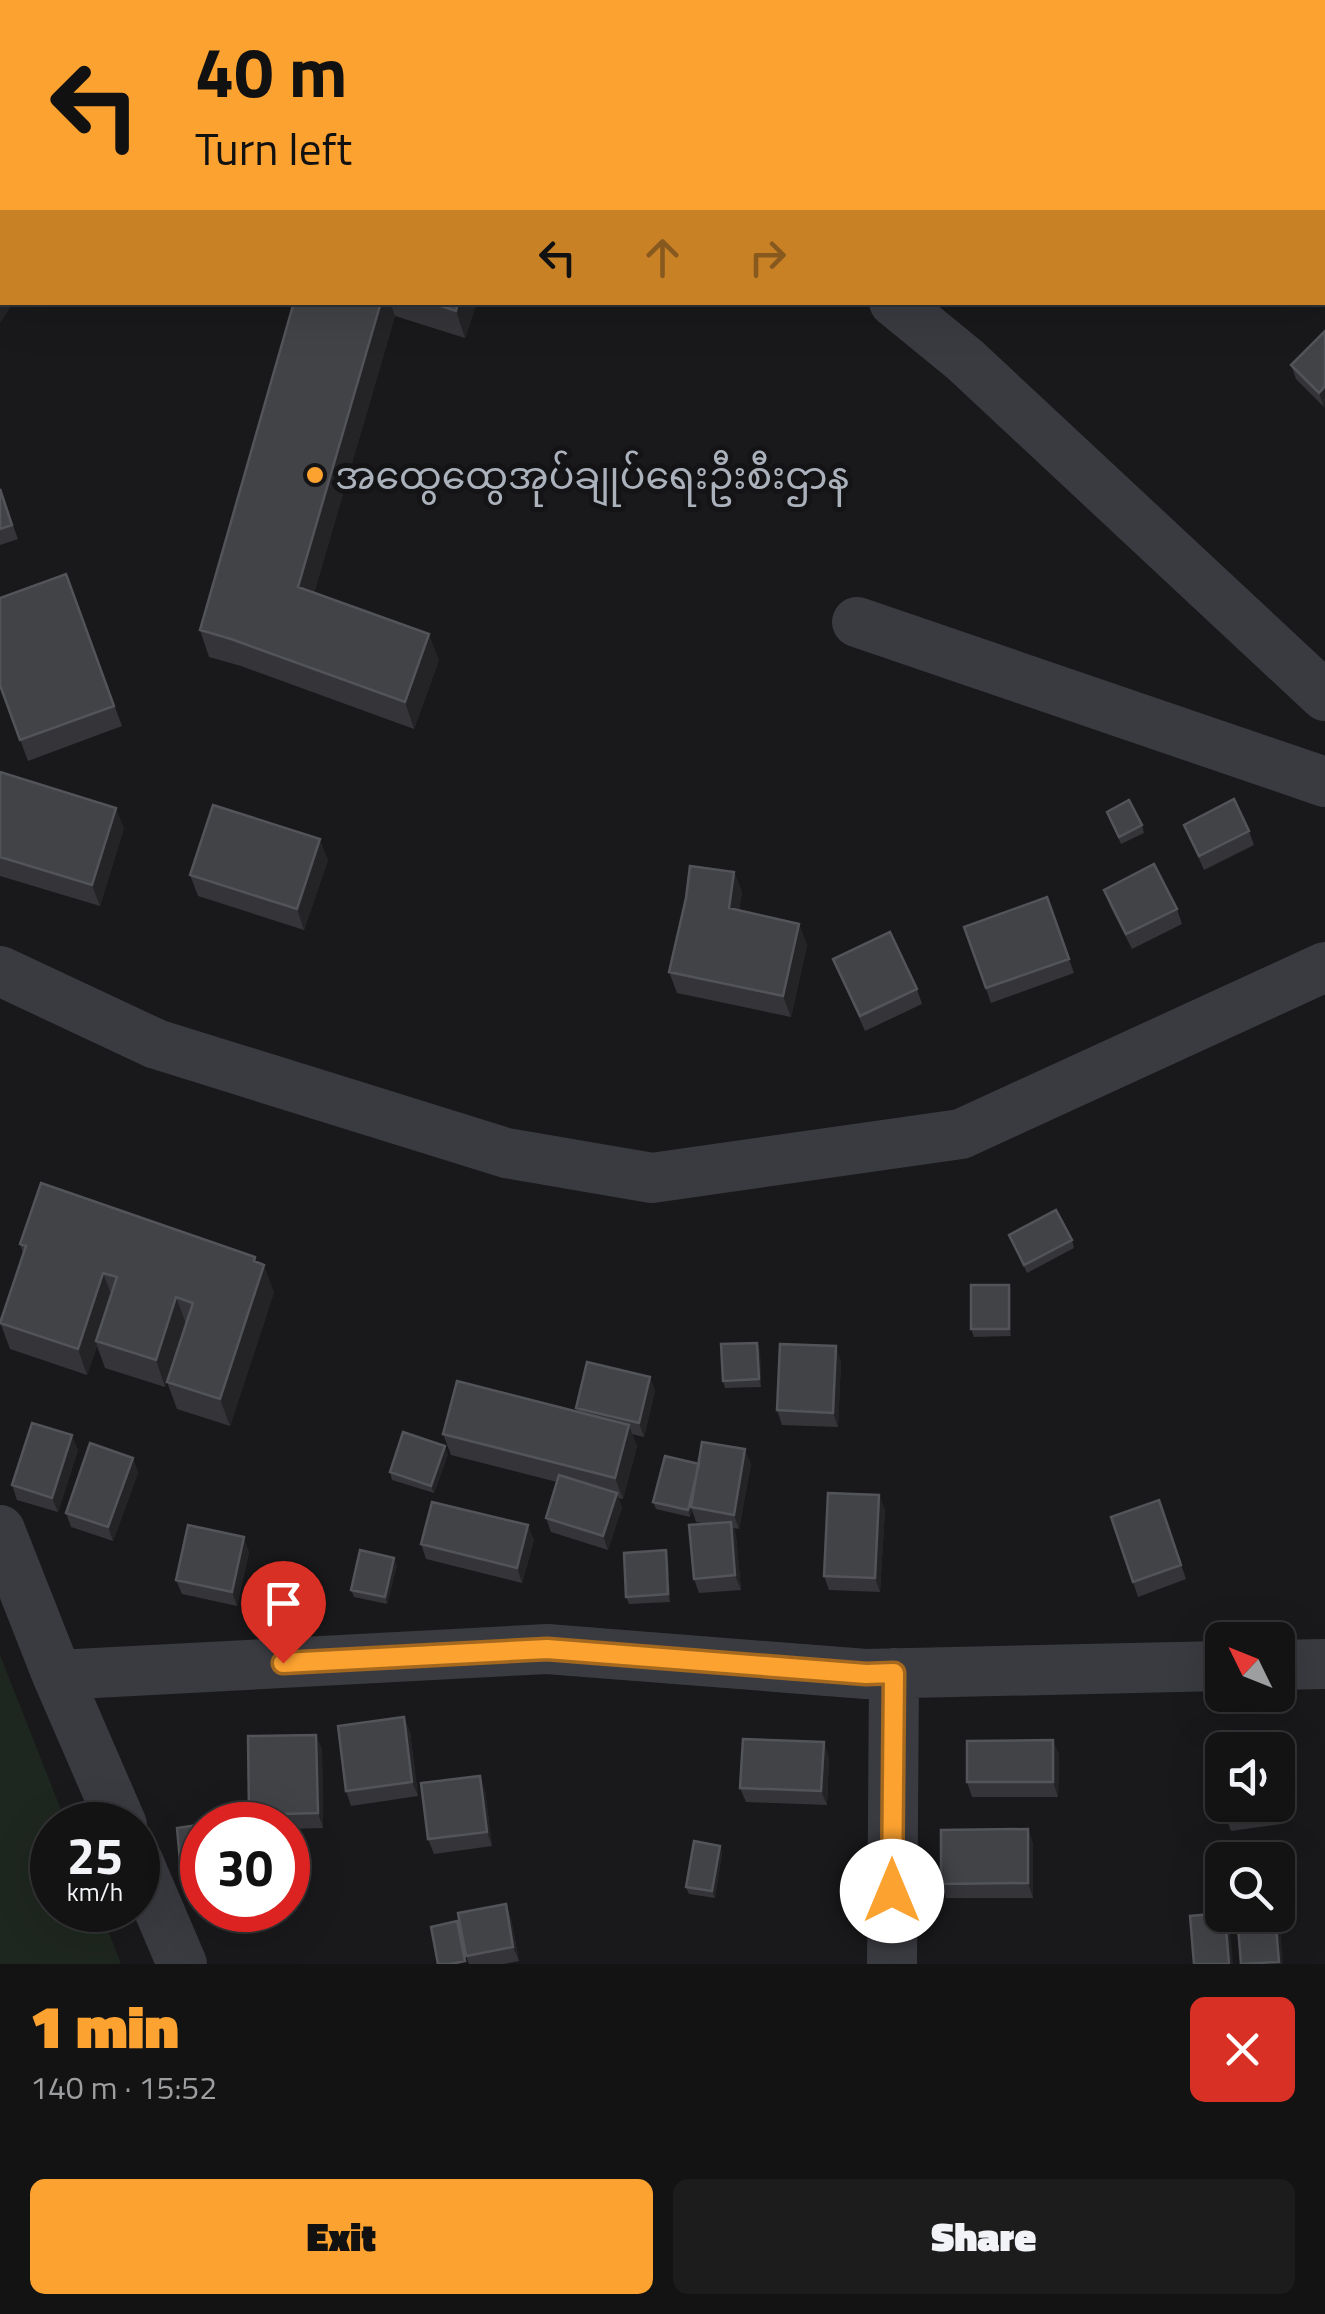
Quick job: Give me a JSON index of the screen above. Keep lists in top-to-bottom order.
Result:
{
  "places": ["အထွေထွေအုပ်ချုပ်ရေးဦးစီးဌာန"],
  "north": "top left",
  "page": {
    "turn": ["40 m", "Turn left"],
    "speed": "25 km/h",
    "limit": "30",
    "heading": ["1 min", "140 m · 15:52"],
    "buttons": ["Exit", "Share"]
  }
}
